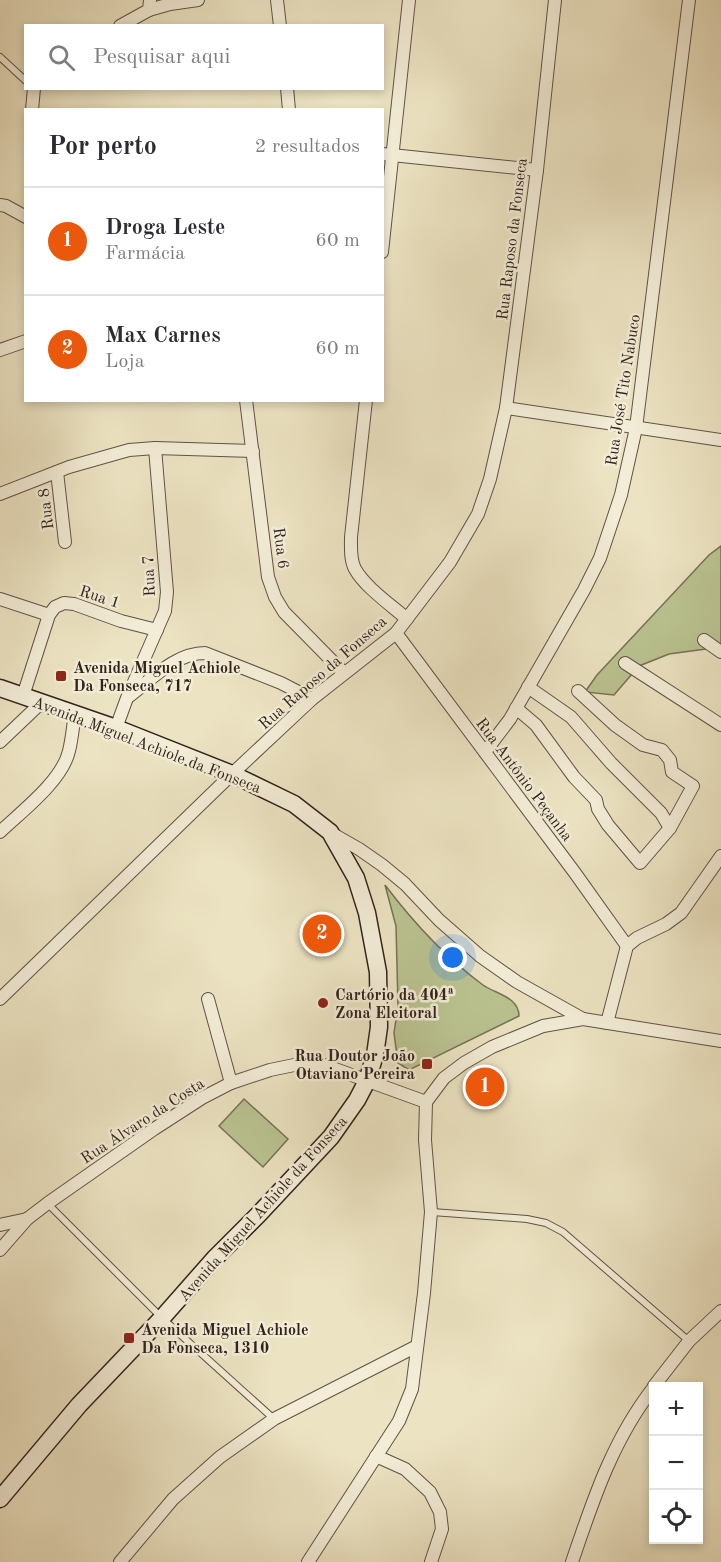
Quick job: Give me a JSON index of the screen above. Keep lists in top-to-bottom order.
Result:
{
  "streets": {
    "street": [
      "Rua Raposo da Fonseca",
      "Rua José Tito Nabuco",
      "Rua 8",
      "Rua 6",
      "Rua 7",
      "Rua 1",
      "Avenida Miguel Achiole da Fonseca",
      "Rua Antônio Peçanha",
      "Rua Álvaro da Costa"
    ]
  },
  "crossings": [
    ["Rua Raposo da Fonseca", "Rua 6"],
    ["Rua Raposo da Fonseca", "Avenida Miguel Achiole da Fonseca"],
    ["Rua Raposo da Fonseca", "Rua Antônio Peçanha"],
    ["Rua José Tito Nabuco", "Rua Antônio Peçanha"],
    ["Rua 7", "Rua 1"],
    ["Rua 7", "Avenida Miguel Achiole da Fonseca"],
    ["Avenida Miguel Achiole da Fonseca", "Rua Álvaro da Costa"]
  ],
  "places": {
    "transit": ["Avenida Miguel Achiole Da Fonseca, 717", "Rua Doutor João Otaviano Pereira", "Avenida Miguel Achiole Da Fonseca, 1310"],
    "other": ["Cartório da 404ª Zona Eleitoral"]
  },
  "page": {
    "search": "Pesquisar aqui",
    "heading": ["Por perto", "2 resultados"],
    "list": [
      {
        "mark": "1",
        "name": "Droga Leste",
        "note": "Farmácia",
        "value": "60 m"
      },
      {
        "mark": "2",
        "name": "Max Carnes",
        "note": "Loja",
        "value": "60 m"
      }
    ],
    "pins": ["2", "1"],
    "map_buttons": ["+", "−"]
  }
}
